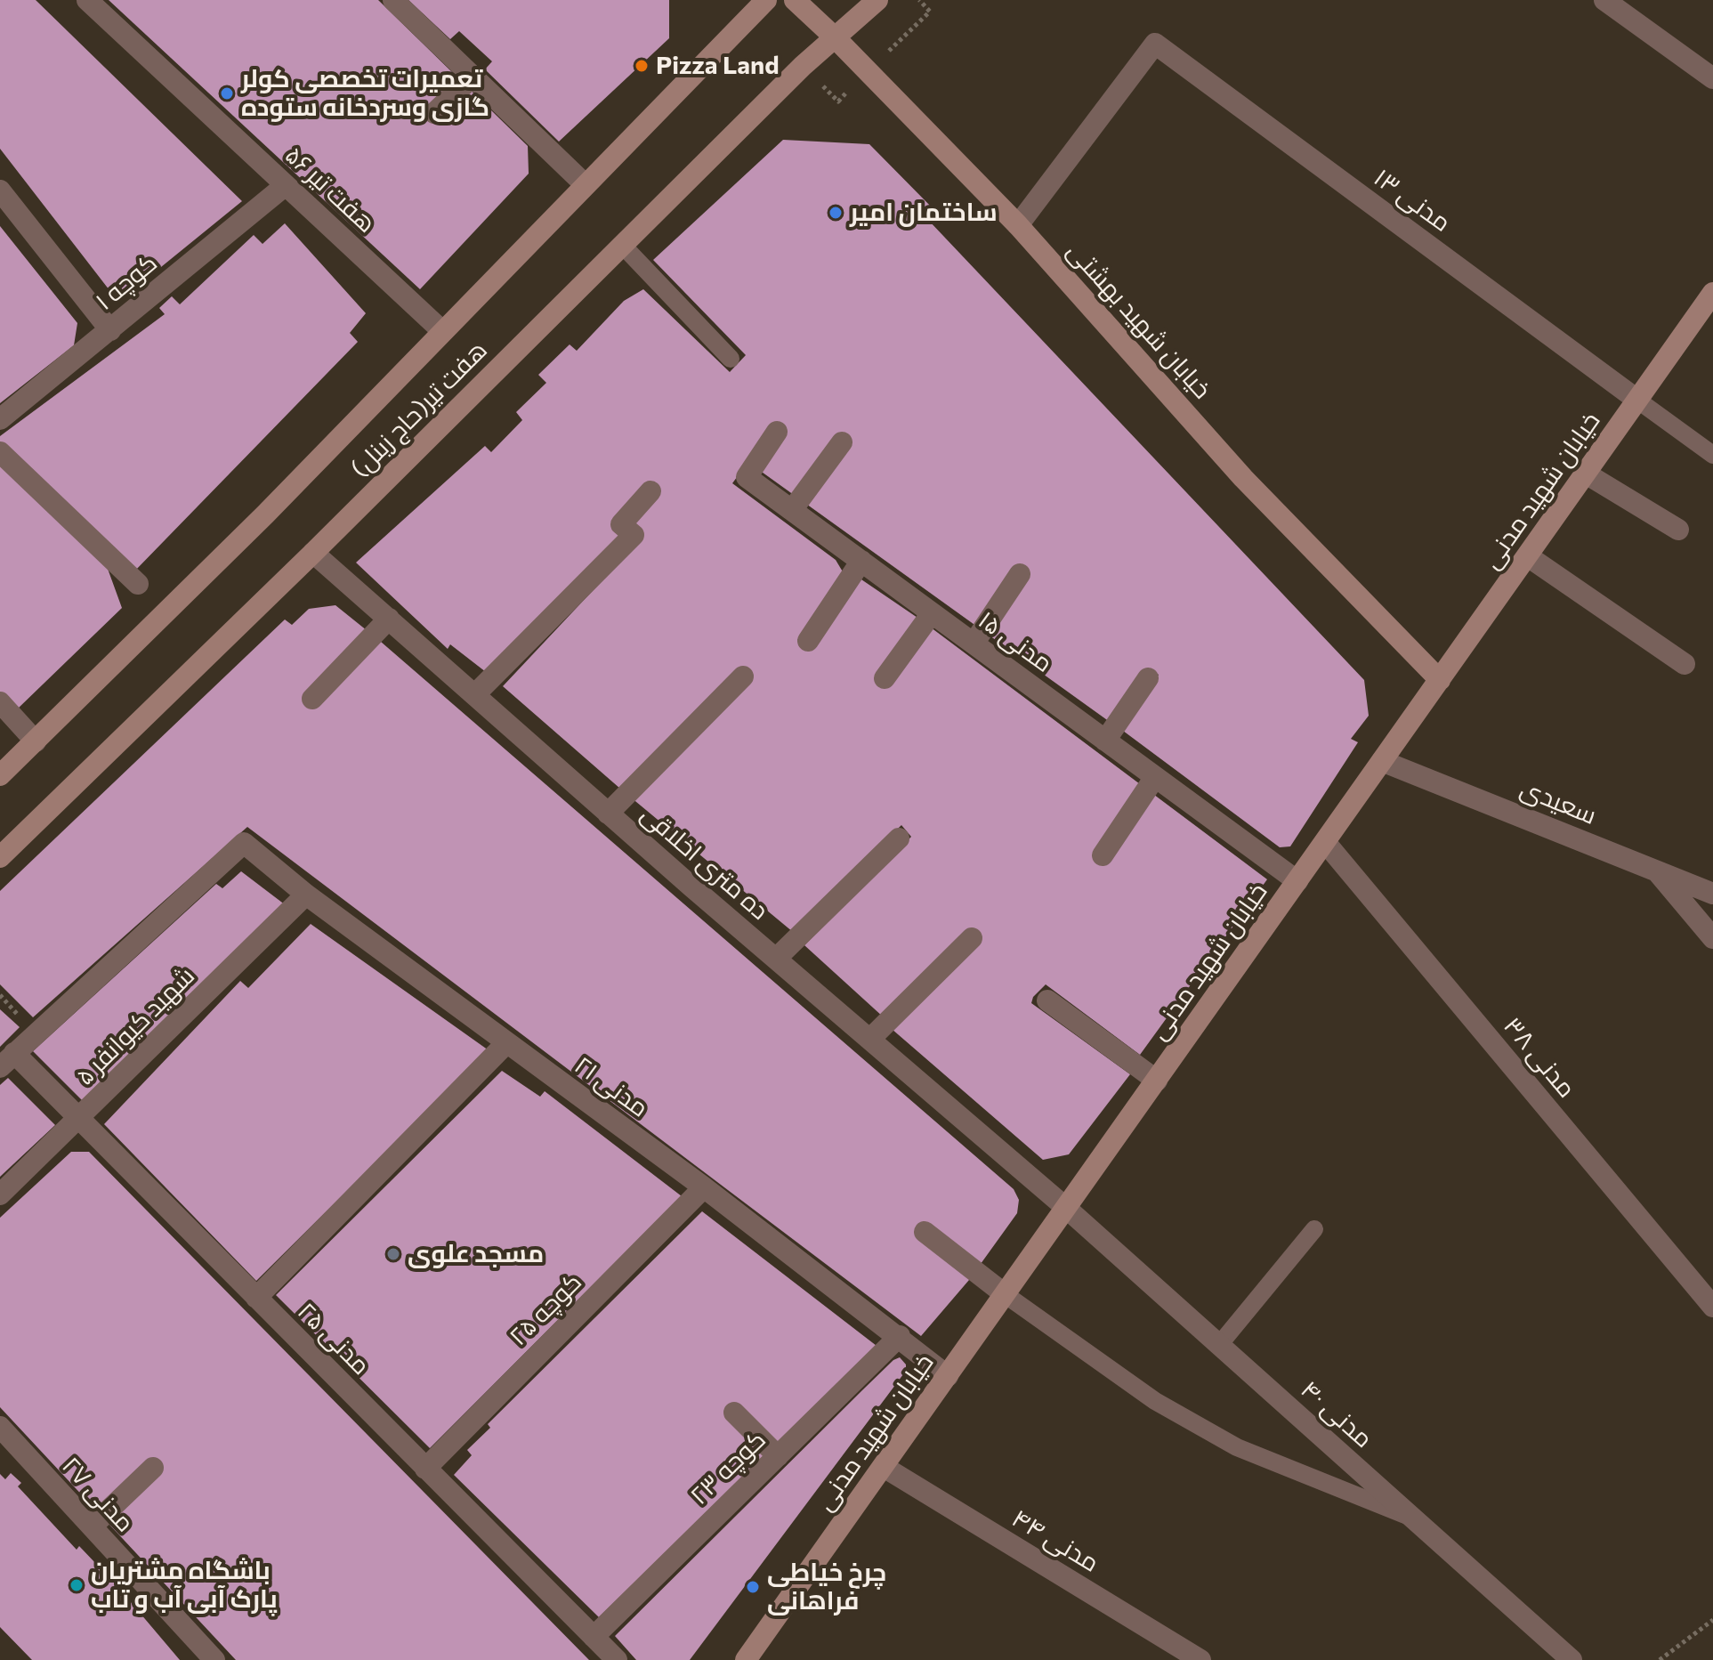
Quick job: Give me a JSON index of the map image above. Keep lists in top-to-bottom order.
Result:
{
  "streets": {
    "street": [
      "هفت تیر ۵۶",
      "مدنی ۱۳",
      "کوچه ۱",
      "خیابان شهید بهشتی",
      "هفت تیر(حاج زینل)",
      "خیابان شهید مدنی",
      "مدنی ۱۵",
      "سعیدی",
      "ده متری اخلاقی",
      "شهید کیوانفر ۵",
      "مدنی ۳۸",
      "مدنی ۲۱",
      "کوچه ۲۵",
      "مدنی ۲۵",
      "مدنی ۴۰",
      "کوچه ۲۳",
      "مدنی ۲۷",
      "مدنی ۴۴"
    ]
  },
  "crossings": [
    ["هفت تیر ۵۶", "کوچه ۱"],
    ["هفت تیر ۵۶", "هفت تیر(حاج زینل)"],
    ["مدنی ۱۳", "خیابان شهید بهشتی"],
    ["مدنی ۱۳", "خیابان شهید مدنی"],
    ["خیابان شهید بهشتی", "هفت تیر(حاج زینل)"],
    ["خیابان شهید بهشتی", "خیابان شهید مدنی"],
    ["هفت تیر(حاج زینل)", "ده متری اخلاقی"],
    ["خیابان شهید مدنی", "مدنی ۱۵"],
    ["خیابان شهید مدنی", "سعیدی"],
    ["خیابان شهید مدنی", "ده متری اخلاقی"],
    ["خیابان شهید مدنی", "مدنی ۳۸"],
    ["خیابان شهید مدنی", "مدنی ۲۱"],
    ["خیابان شهید مدنی", "مدنی ۴۰"],
    ["خیابان شهید مدنی", "مدنی ۴۴"],
    ["ده متری اخلاقی", "مدنی ۴۰"],
    ["شهید کیوانفر ۵", "مدنی ۲۱"],
    ["شهید کیوانفر ۵", "مدنی ۲۵"],
    ["مدنی ۲۱", "کوچه ۲۵"],
    ["مدنی ۲۱", "مدنی ۲۵"],
    ["مدنی ۲۱", "کوچه ۲۳"],
    ["کوچه ۲۵", "مدنی ۲۵"],
    ["مدنی ۲۵", "کوچه ۲۳"]
  ],
  "places": [
    "Pizza Land",
    "تعمیرات تخصصی کولر گازی وسردخانه ستوده",
    "ساختمان امیر",
    "مسجد علوی",
    "باشگاه مشتریان پارک آبی آب و تاب",
    "چرخ خیاطی فراهانی"
  ]
}
